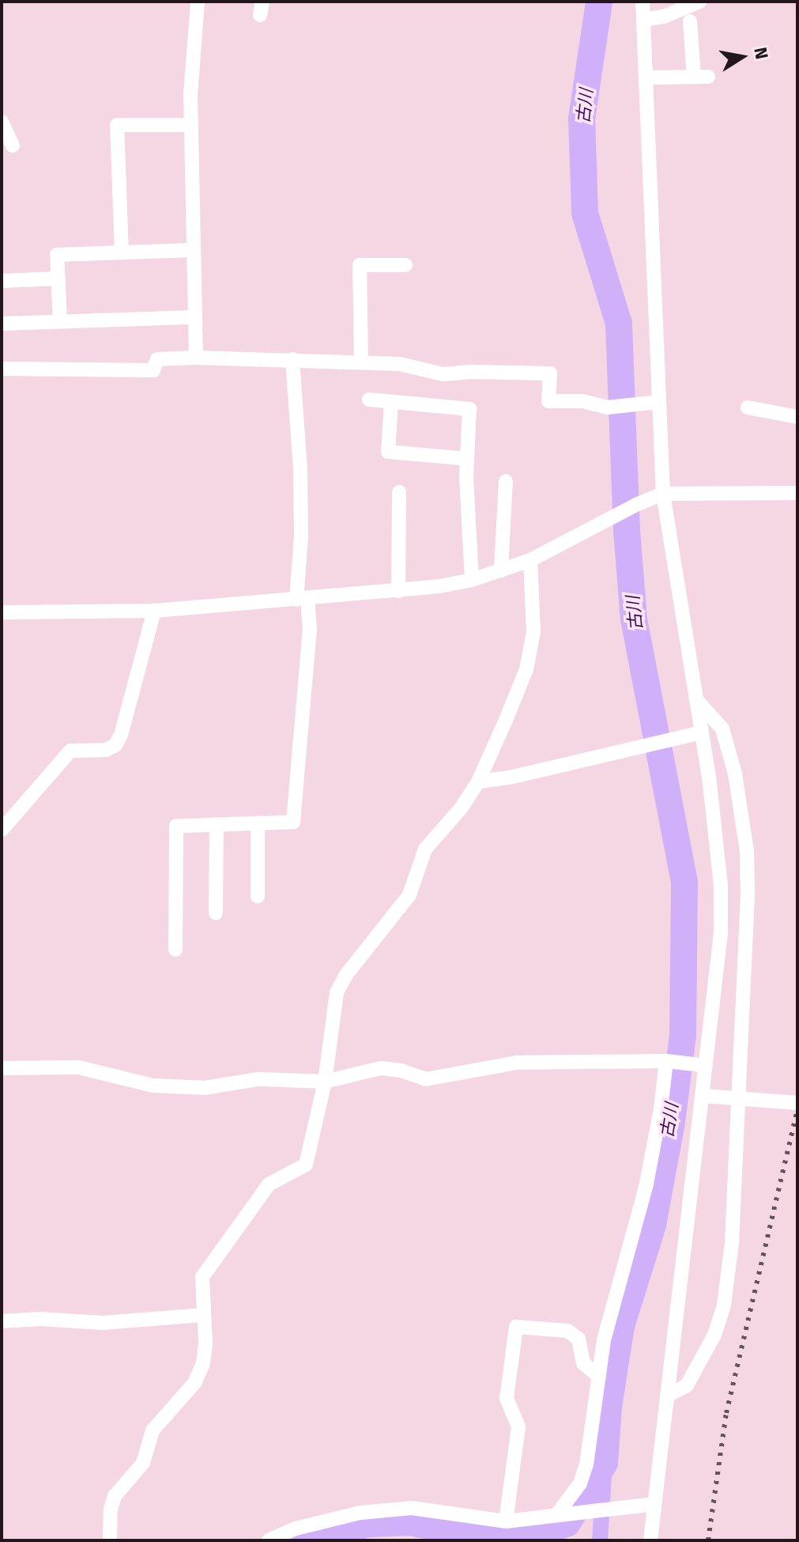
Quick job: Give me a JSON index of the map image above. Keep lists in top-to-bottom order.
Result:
{
  "water": ["古川"],
  "north": "right"
}
